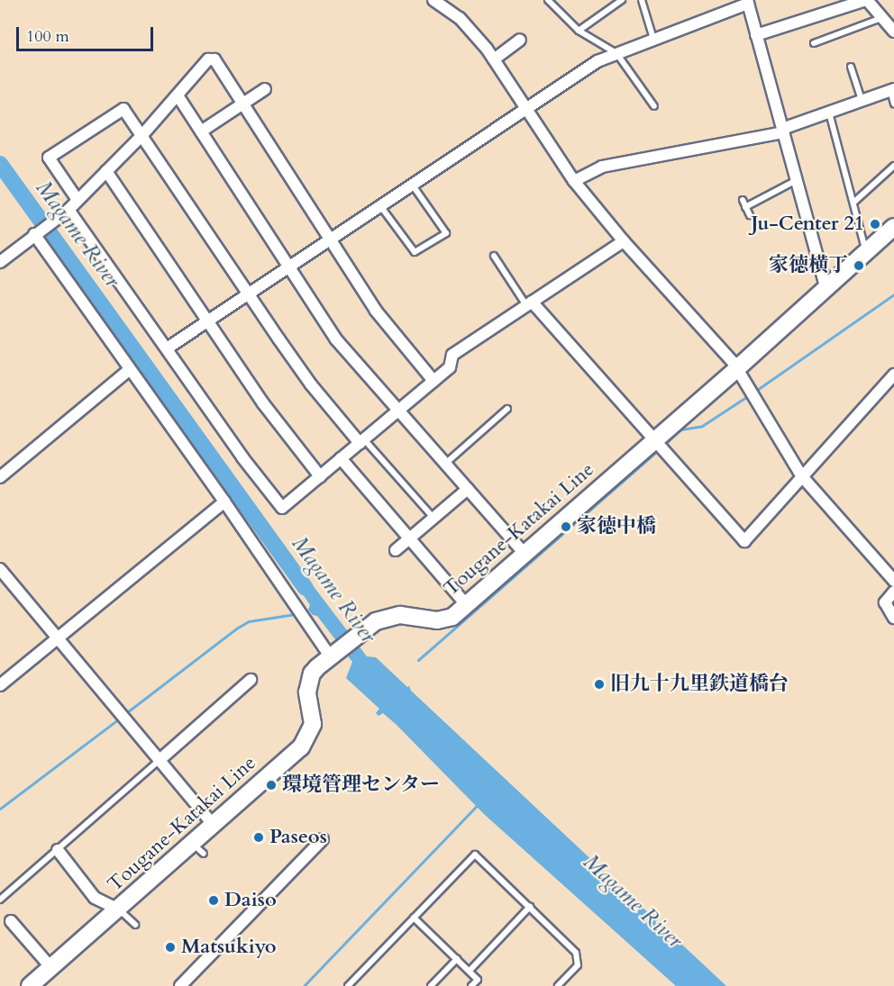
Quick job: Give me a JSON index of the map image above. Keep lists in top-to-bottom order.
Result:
{
  "streets": {
    "main road": ["Tougane-Katakai Line"]
  },
  "water": ["Magame River"],
  "places": [
    "Ju-Center 21",
    "家徳横丁",
    "家徳中橋",
    "旧九十九里鉄道橋台",
    "環境管理センター",
    "Paseos",
    "Daiso",
    "Matsukiyo"
  ],
  "scale_bar": "100 m"
}
